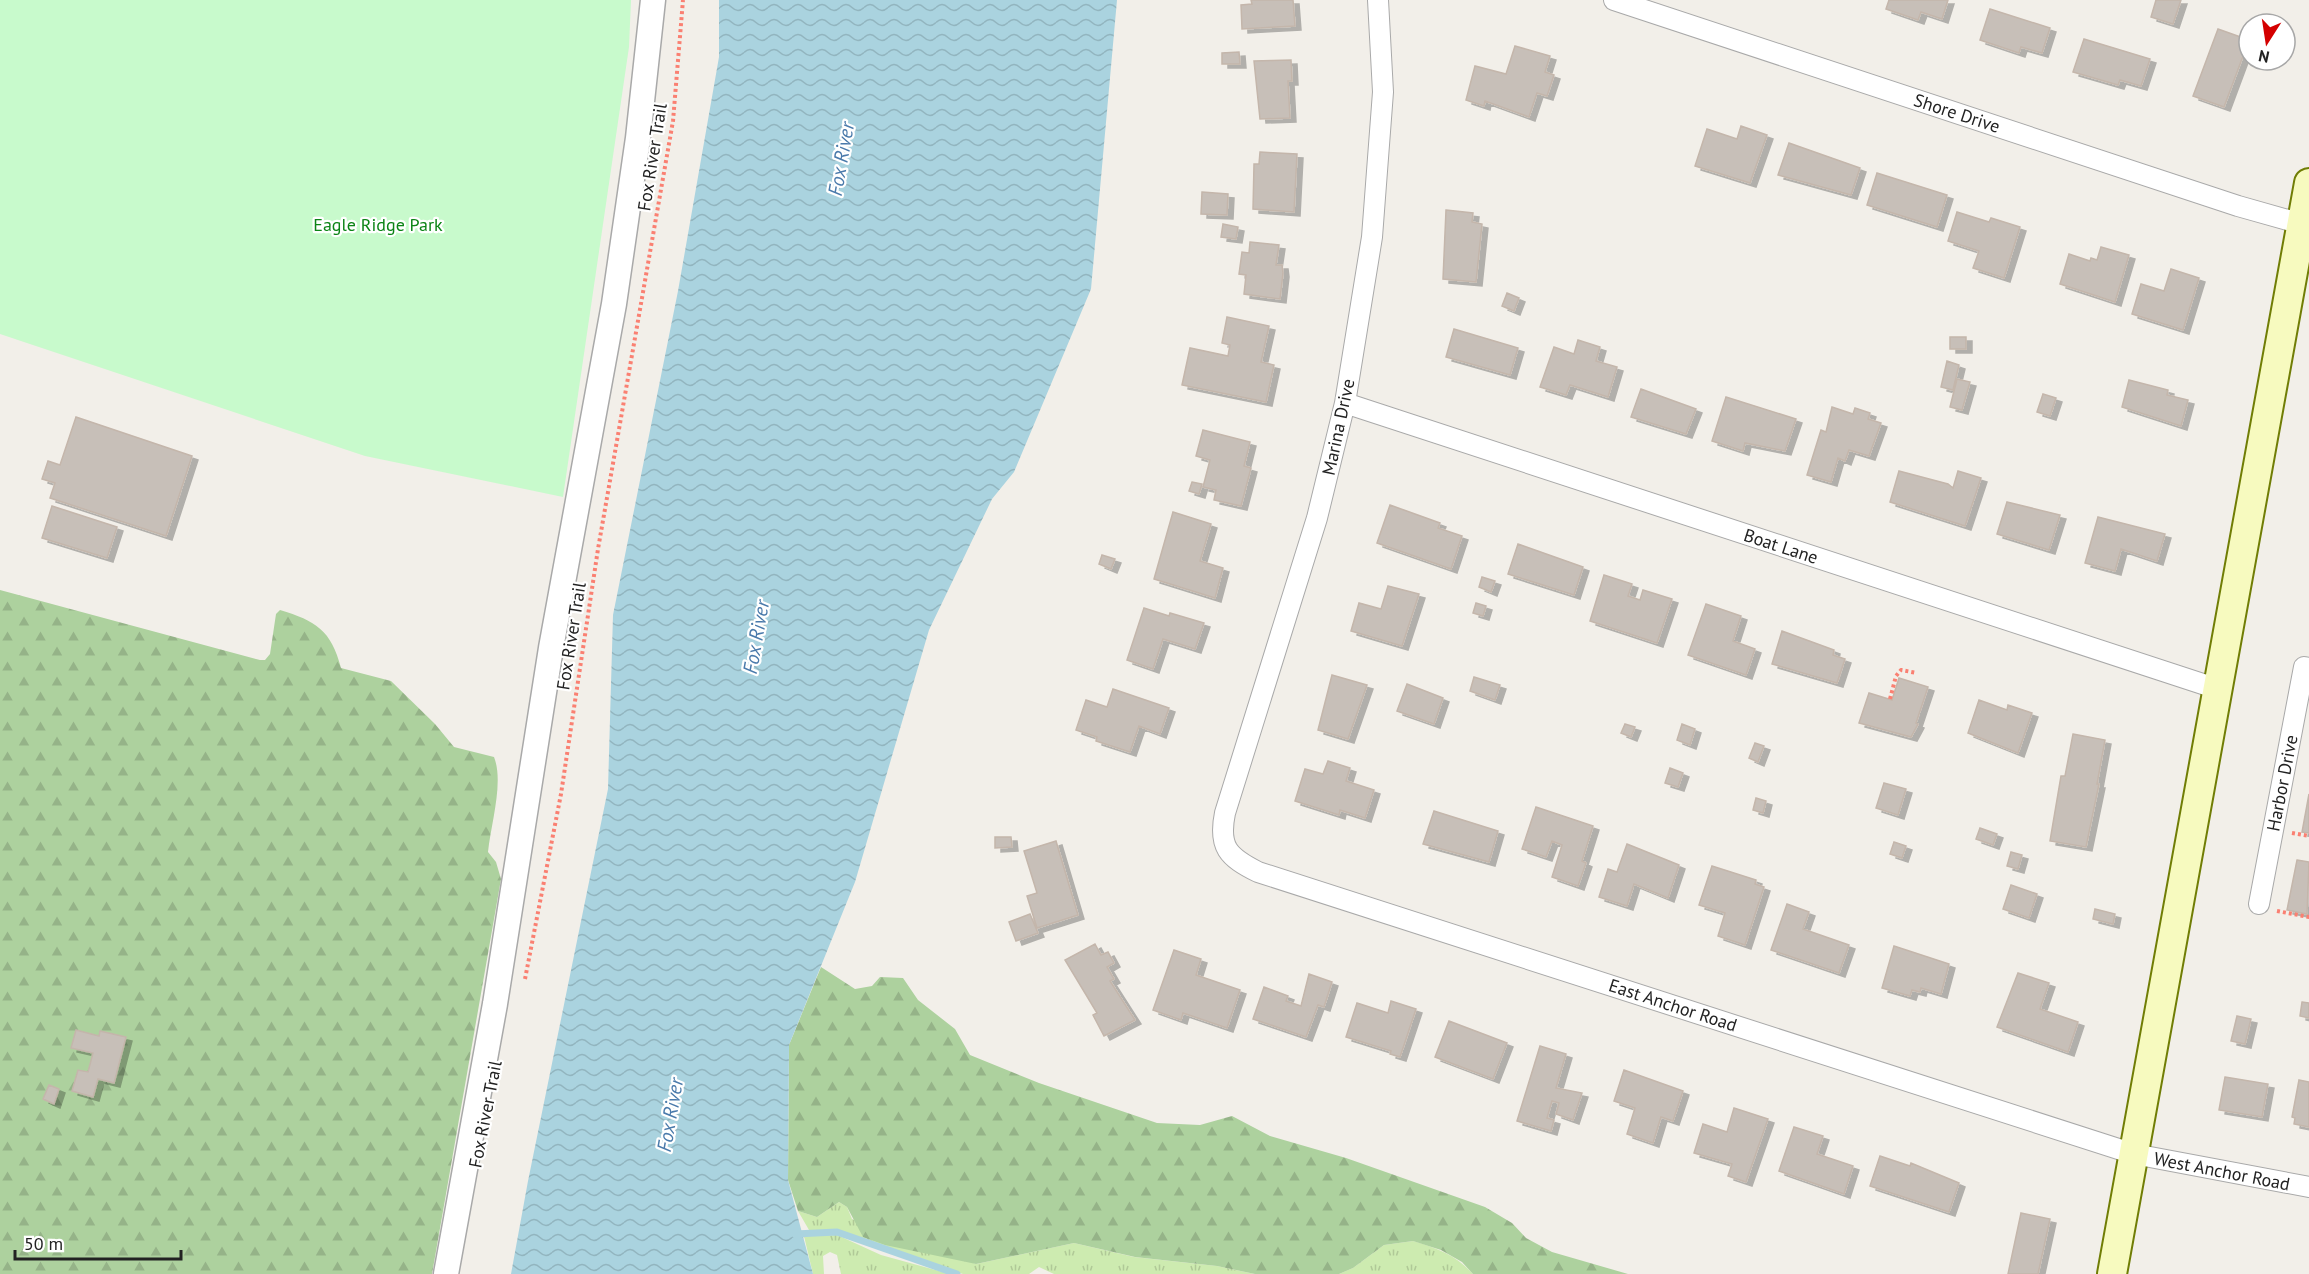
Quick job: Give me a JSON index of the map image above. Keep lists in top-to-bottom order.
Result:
{
  "streets": {
    "street": [
      "Shore Drive",
      "Marina Drive",
      "Boat Lane",
      "Harbor Drive",
      "East Anchor Road",
      "West Anchor Road"
    ],
    "path": ["Fox River Trail"]
  },
  "crossings": [
    ["Marina Drive", "Boat Lane"],
    ["Marina Drive", "East Anchor Road"],
    ["East Anchor Road", "West Anchor Road"]
  ],
  "water": ["Fox River"],
  "parks": ["Eagle Ridge Park"],
  "scale_bar": "50 m",
  "north": "bottom"
}
